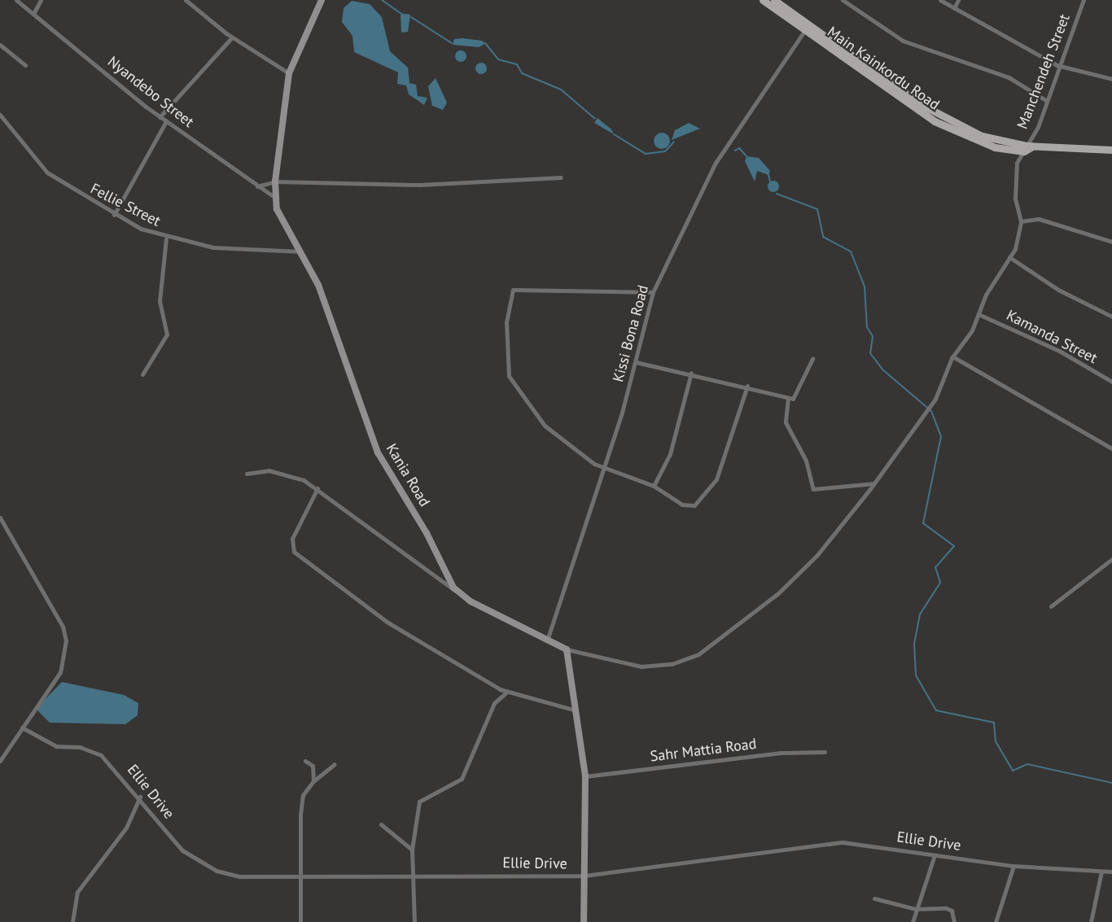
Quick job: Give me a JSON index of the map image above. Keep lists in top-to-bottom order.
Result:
{
  "streets": {
    "main road": ["Main Kainkordu Road", "Kania Road"],
    "street": [
      "Manchendeh Street",
      "Nyandebo Street",
      "Fellie Street",
      "Kissi Bona Road",
      "Kamanda Street",
      "Sahr Mattia Road",
      "Ellie Drive"
    ]
  },
  "crossings": [
    ["Main Kainkordu Road", "Kissi Bona Road"],
    ["Nyandebo Street", "Kania Road"],
    ["Fellie Street", "Kania Road"]
  ]
}
